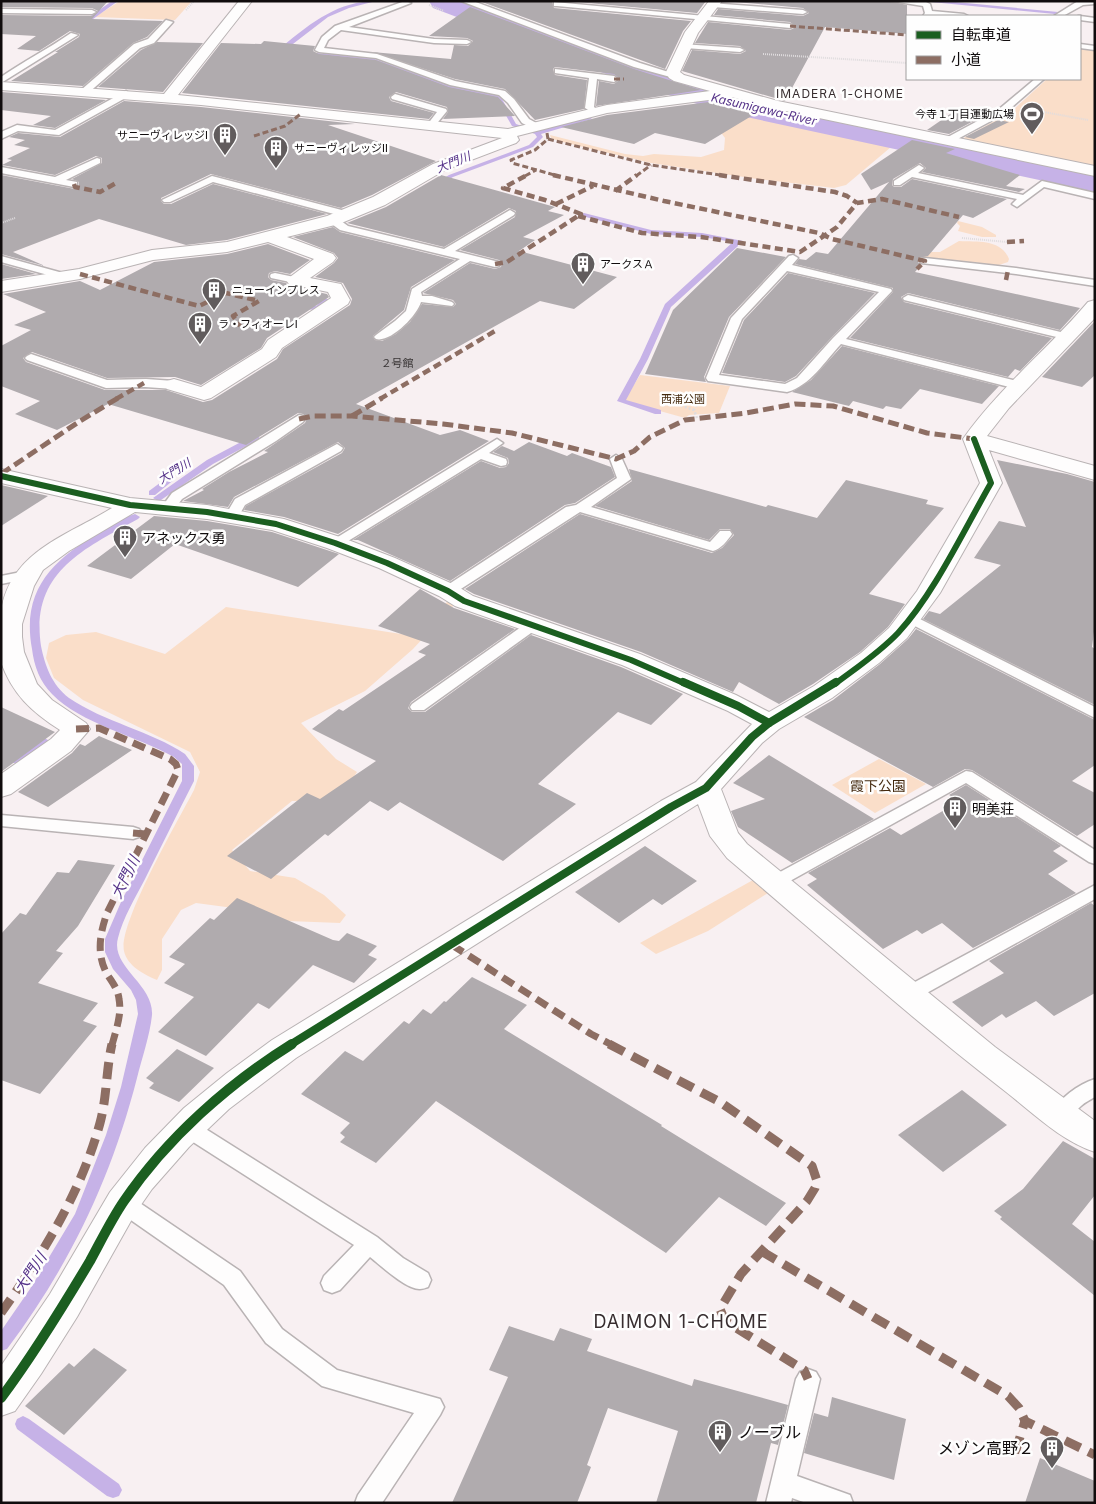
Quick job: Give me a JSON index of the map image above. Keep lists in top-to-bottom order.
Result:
{
  "districts": ["IMADERA 1-CHOME", "DAIMON 1-CHOME"],
  "water": ["Kasumigawa-River", "大門川"],
  "parks": ["西浦公園", "霞下公園"],
  "places": {
    "sports": ["今寺１丁目運動広場"],
    "building": [
      "サニーヴィレッジⅠ",
      "サニーヴィレッジⅡ",
      "アークスＡ",
      "ニューインプレス",
      "ラ・フィオーレⅠ",
      "アネックス勇",
      "明美荘",
      "ノーブル",
      "メゾン高野２"
    ]
  },
  "house_numbers": ["２号館"],
  "legend": ["自転車道", "小道"]
}
